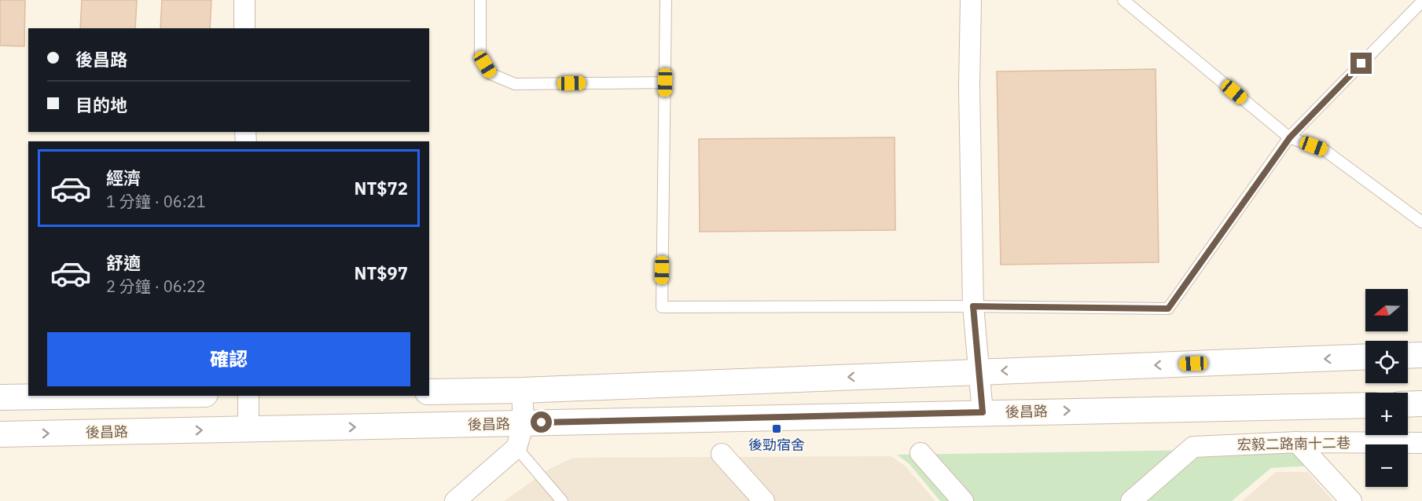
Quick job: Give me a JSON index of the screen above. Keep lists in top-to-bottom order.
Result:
{
  "streets": {
    "street": ["後昌路", "宏毅二路南十二巷"]
  },
  "places": {
    "transit": ["後勁宿舍"]
  },
  "north": "left",
  "page": {
    "banner": ["後昌路", "目的地"],
    "list": [
      {
        "name": "經濟",
        "note": "1 分鐘 · 06:21",
        "value": "NT$72"
      },
      {
        "name": "舒適",
        "note": "2 分鐘 · 06:22",
        "value": "NT$97"
      }
    ],
    "map_buttons": ["+", "−"],
    "buttons": "確認"
  }
}
